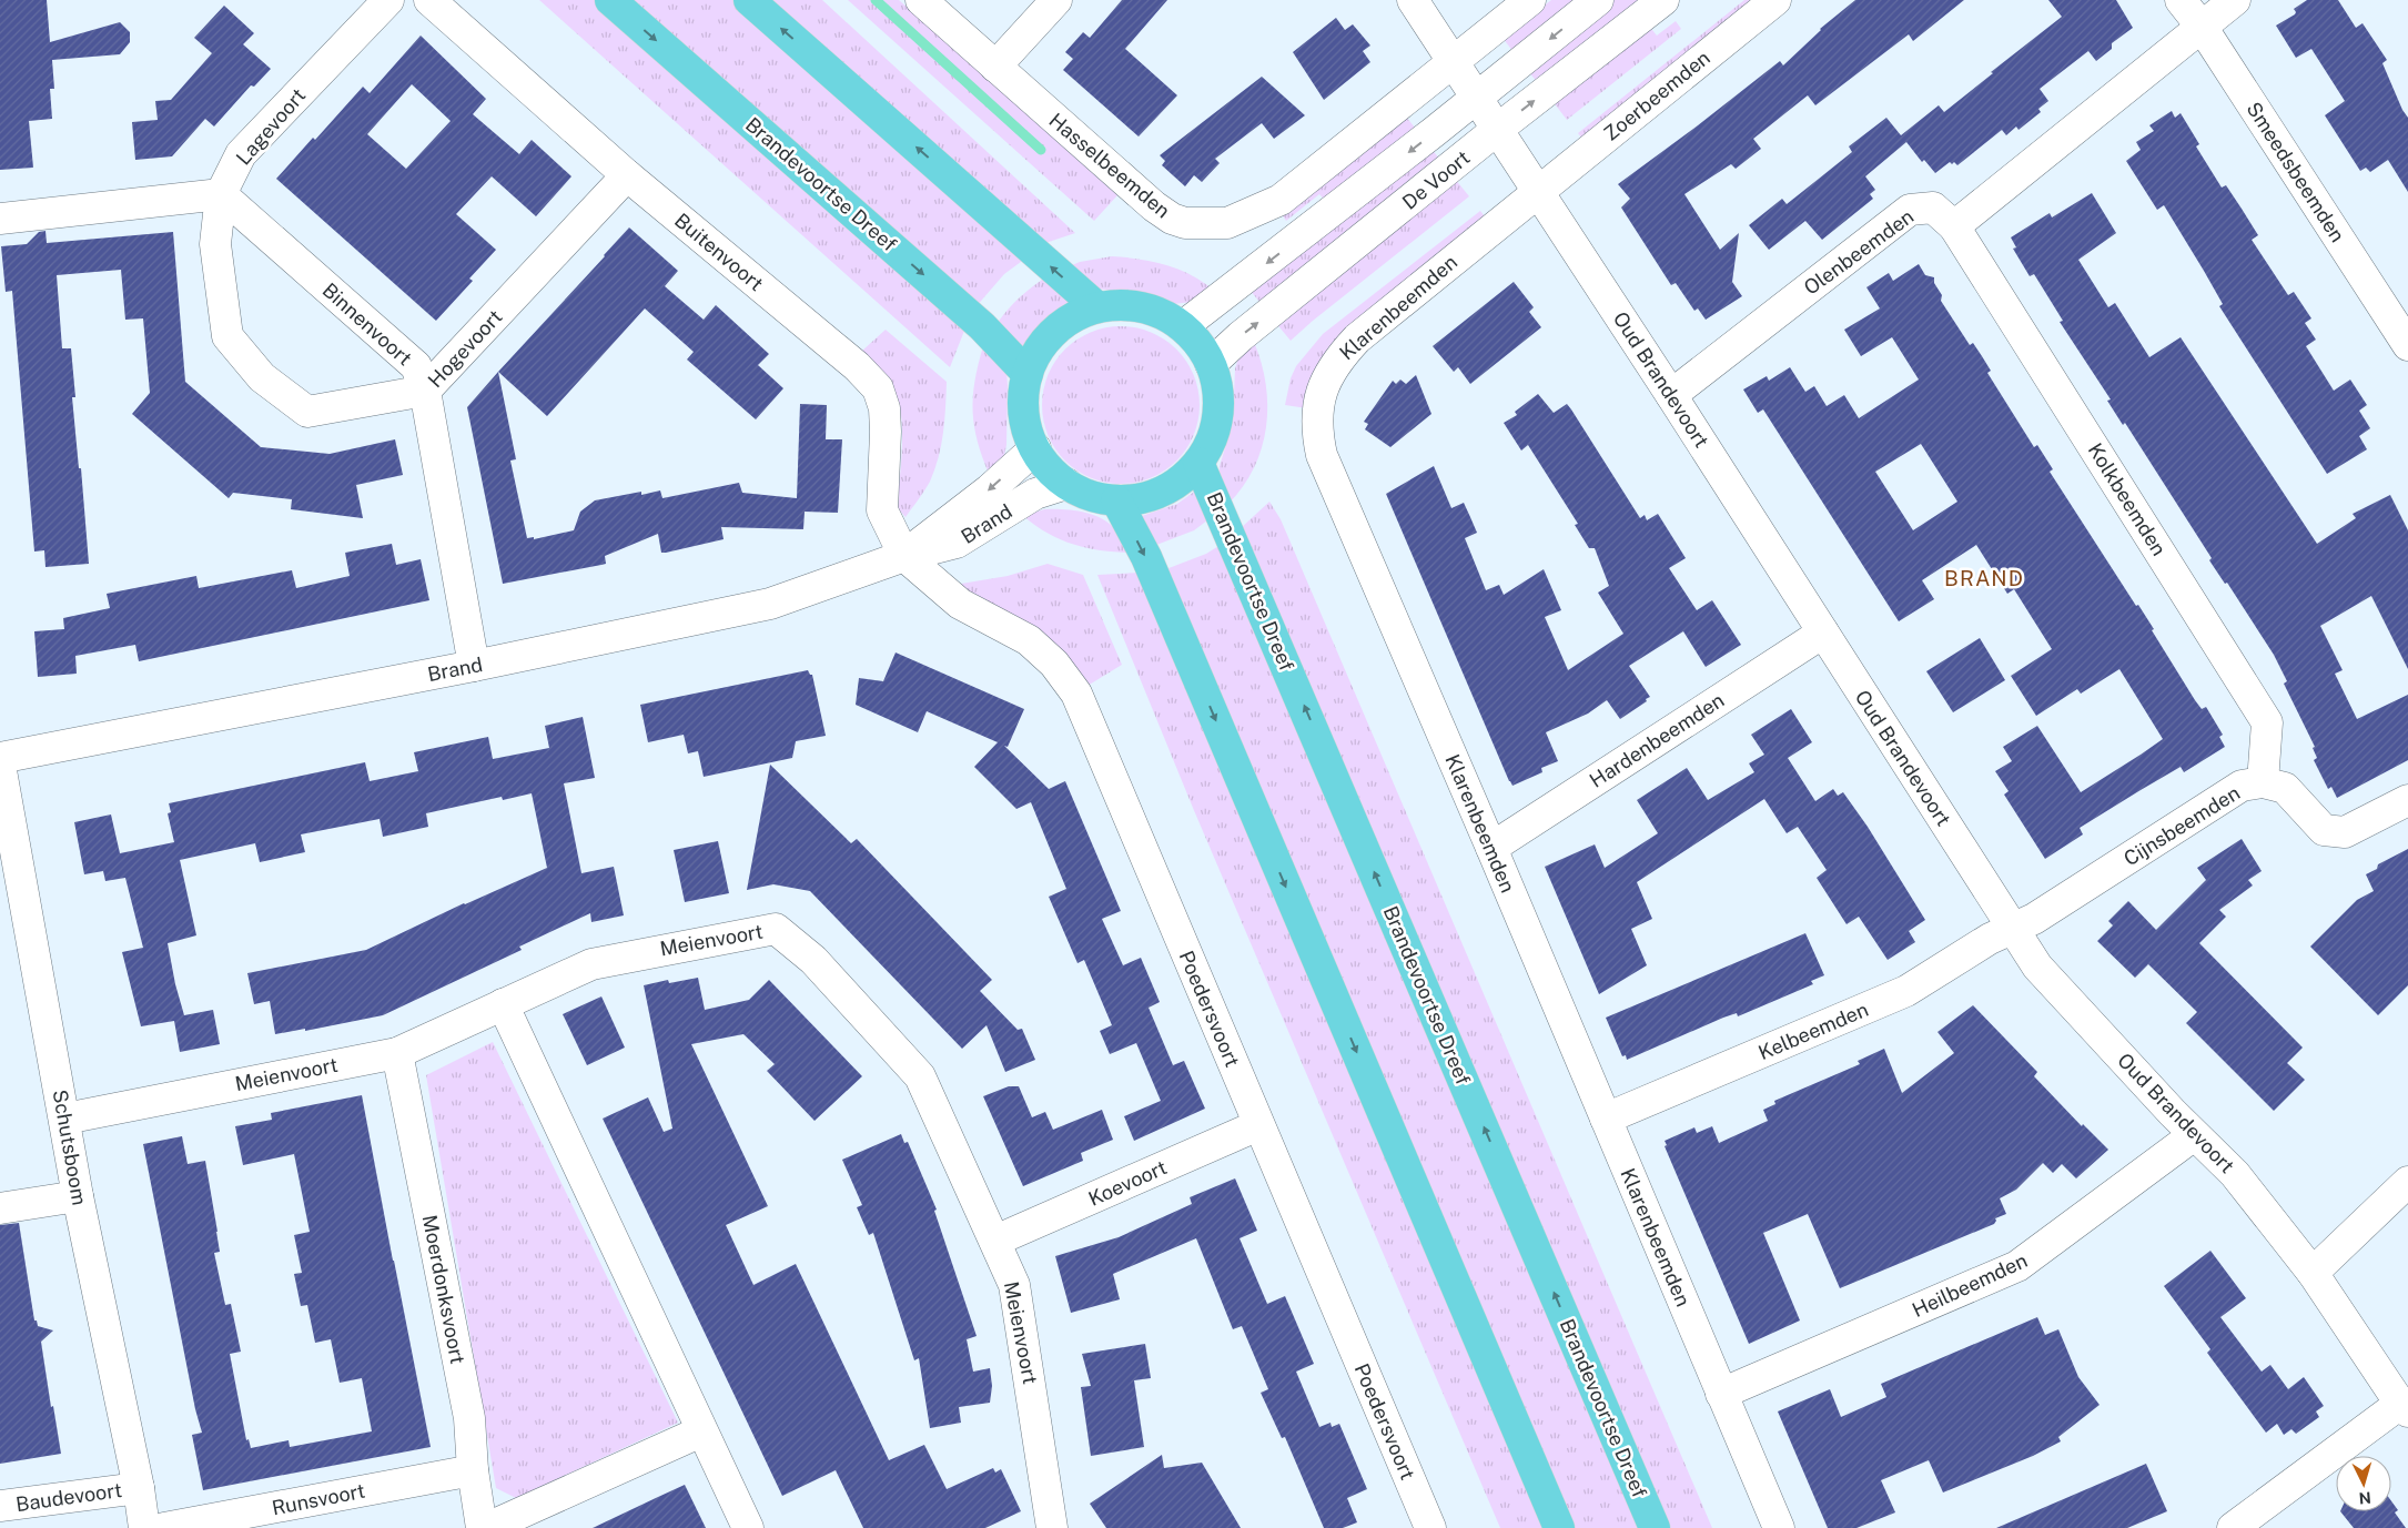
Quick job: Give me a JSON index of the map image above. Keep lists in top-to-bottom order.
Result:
{
  "streets": {
    "main road": ["Brandevoortse Dreef"],
    "street": [
      "Zoerbeemden",
      "Lagevoort",
      "Hasselbeemden",
      "Smeedsbeemden",
      "De Voort",
      "Buitenvoort",
      "Olenbeemden",
      "Klarenbeemden",
      "Binnenvoort",
      "Hogevoort",
      "Oud Brandevoort",
      "Kolkbeemden",
      "Brand",
      "Hardenbeemden",
      "Cijnsbeemden",
      "Meienvoort",
      "Poedersvoort",
      "Kelbeemden",
      "Schutsboom",
      "Koevoort",
      "Heilbeemden",
      "Moerdonksvoort",
      "Baudevoort",
      "Runsvoort"
    ]
  },
  "crossings": [
    ["Zoerbeemden", "Klarenbeemden"],
    ["Zoerbeemden", "Oud Brandevoort"],
    ["Lagevoort", "Binnenvoort"],
    ["Hasselbeemden", "Oud Brandevoort"],
    ["De Voort", "Brandevoortse Dreef"],
    ["De Voort", "Oud Brandevoort"],
    ["De Voort", "Brand"],
    ["Brandevoortse Dreef", "Brand"],
    ["Buitenvoort", "Hogevoort"],
    ["Buitenvoort", "Brand"],
    ["Buitenvoort", "Poedersvoort"],
    ["Olenbeemden", "Oud Brandevoort"],
    ["Olenbeemden", "Kolkbeemden"],
    ["Klarenbeemden", "Oud Brandevoort"],
    ["Klarenbeemden", "Hardenbeemden"],
    ["Klarenbeemden", "Kelbeemden"],
    ["Klarenbeemden", "Heilbeemden"],
    ["Binnenvoort", "Hogevoort"],
    ["Hogevoort", "Brand"],
    ["Oud Brandevoort", "Hardenbeemden"],
    ["Oud Brandevoort", "Cijnsbeemden"],
    ["Oud Brandevoort", "Kelbeemden"],
    ["Oud Brandevoort", "Heilbeemden"],
    ["Kolkbeemden", "Cijnsbeemden"],
    ["Brand", "Poedersvoort"],
    ["Cijnsbeemden", "Kelbeemden"],
    ["Meienvoort", "Schutsboom"],
    ["Meienvoort", "Koevoort"],
    ["Meienvoort", "Moerdonksvoort"],
    ["Poedersvoort", "Koevoort"],
    ["Schutsboom", "Baudevoort"],
    ["Moerdonksvoort", "Runsvoort"]
  ],
  "districts": ["BRAND"],
  "north": "bottom"
}
